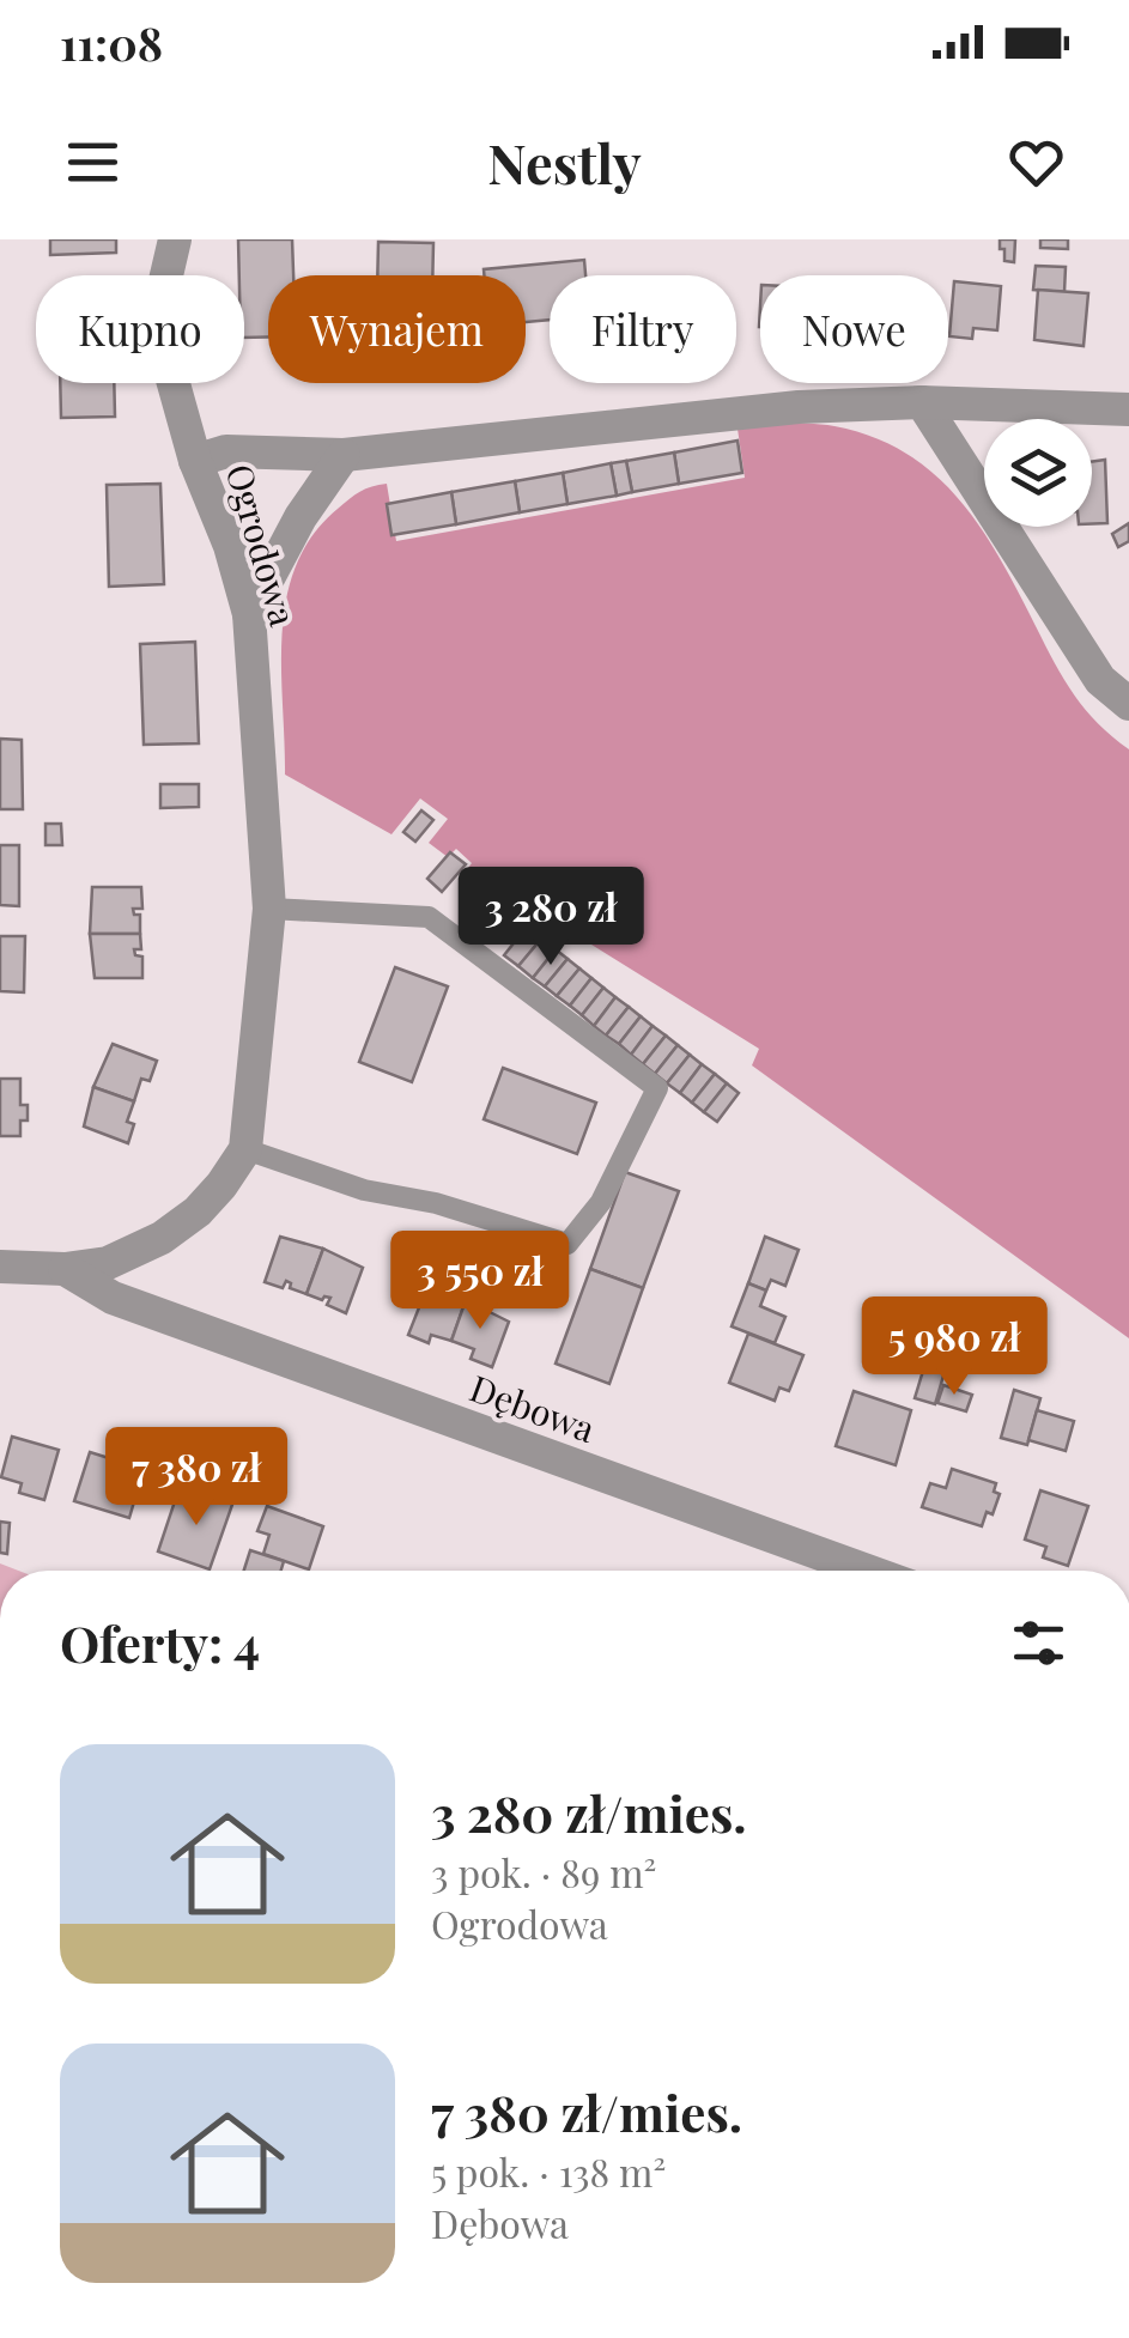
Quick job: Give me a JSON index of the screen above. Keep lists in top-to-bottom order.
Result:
{
  "streets": {
    "street": ["Ogrodowa", "Dębowa"]
  },
  "crossings": [
    ["Ogrodowa", "Dębowa"]
  ],
  "page": {
    "status": "11:08",
    "header": "Nestly",
    "chip": [
      "Kupno",
      "Wynajem",
      "Filtry",
      "Nowe"
    ],
    "price": [
      "3 280 zł",
      "3 550 zł",
      "5 980 zł",
      "7 380 zł"
    ],
    "heading": "Oferty: 4",
    "list": [
      {
        "name": "3 280 zł/mies.",
        "note": "3 pok. · 89 m² · Ogrodowa"
      },
      {
        "name": "7 380 zł/mies.",
        "note": "5 pok. · 138 m² · Dębowa"
      }
    ]
  }
}
